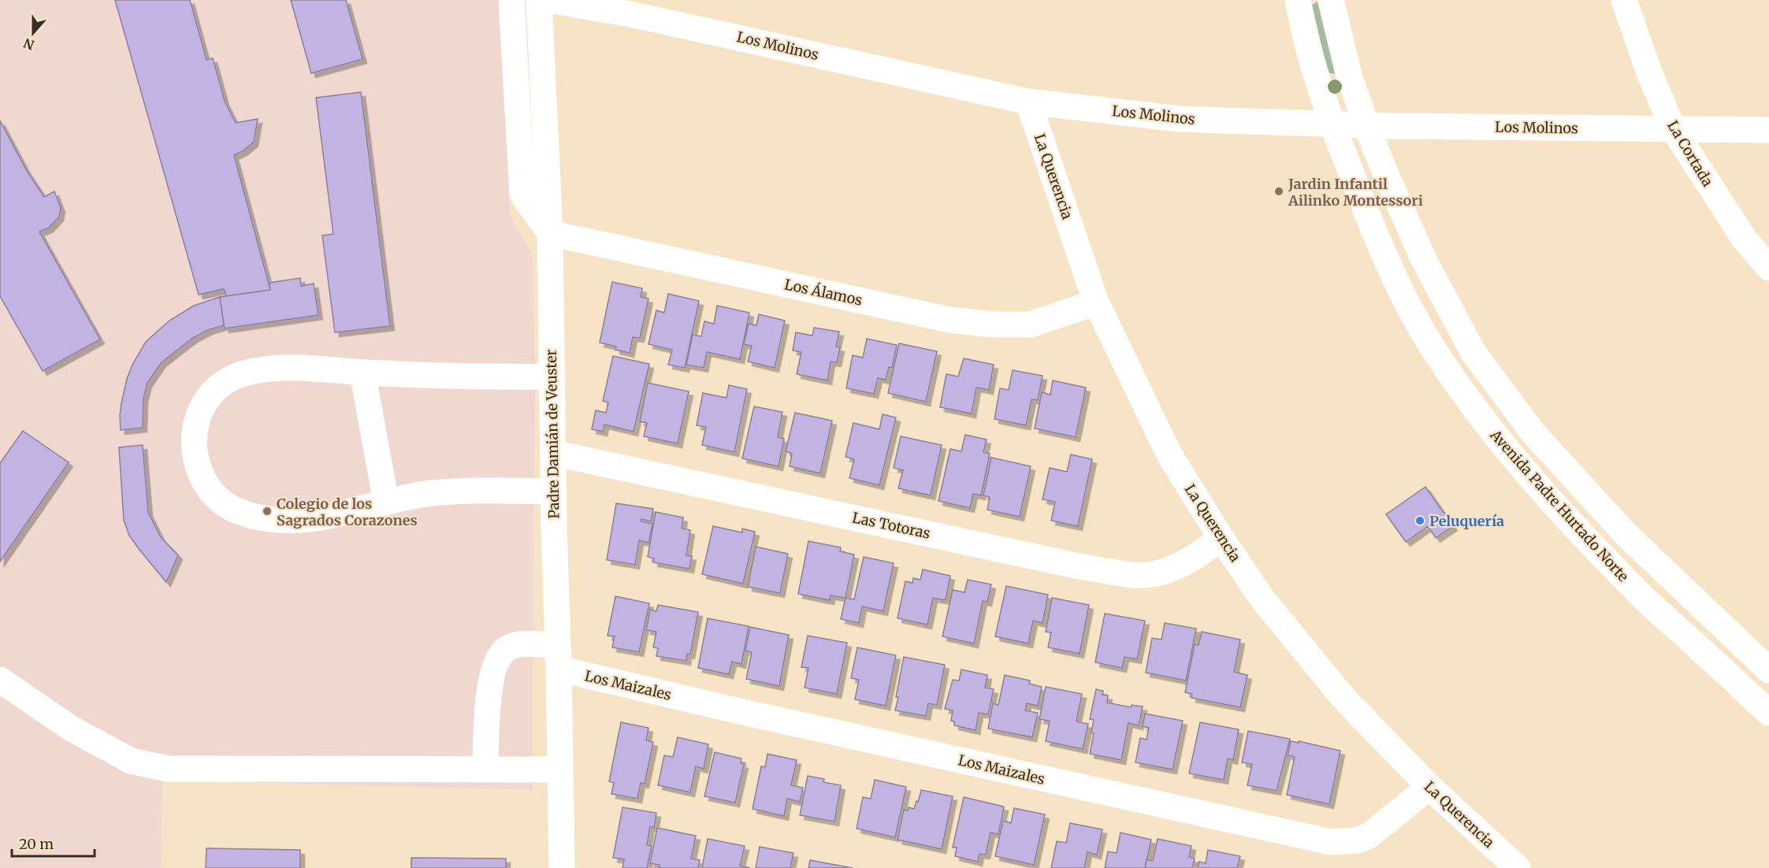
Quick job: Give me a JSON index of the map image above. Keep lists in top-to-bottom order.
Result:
{
  "streets": {
    "street": [
      "Los Molinos",
      "La Cortada",
      "La Querencia",
      "Los Álamos",
      "Padre Damián de Veuster",
      "Avenida Padre Hurtado Norte",
      "Las Totoras",
      "Los Maizales"
    ]
  },
  "crossings": [
    ["Los Molinos", "La Cortada"],
    ["Los Molinos", "La Querencia"],
    ["Los Molinos", "Avenida Padre Hurtado Norte"],
    ["La Querencia", "Los Álamos"],
    ["La Querencia", "Las Totoras"],
    ["La Querencia", "Los Maizales"],
    ["Los Álamos", "Padre Damián de Veuster"],
    ["Padre Damián de Veuster", "Las Totoras"],
    ["Padre Damián de Veuster", "Los Maizales"]
  ],
  "places": ["Jardin Infantil Ailinko Montessori", "Colegio de los Sagrados Corazones", "Peluquería"],
  "scale_bar": "20 m",
  "north": "bottom"
}
